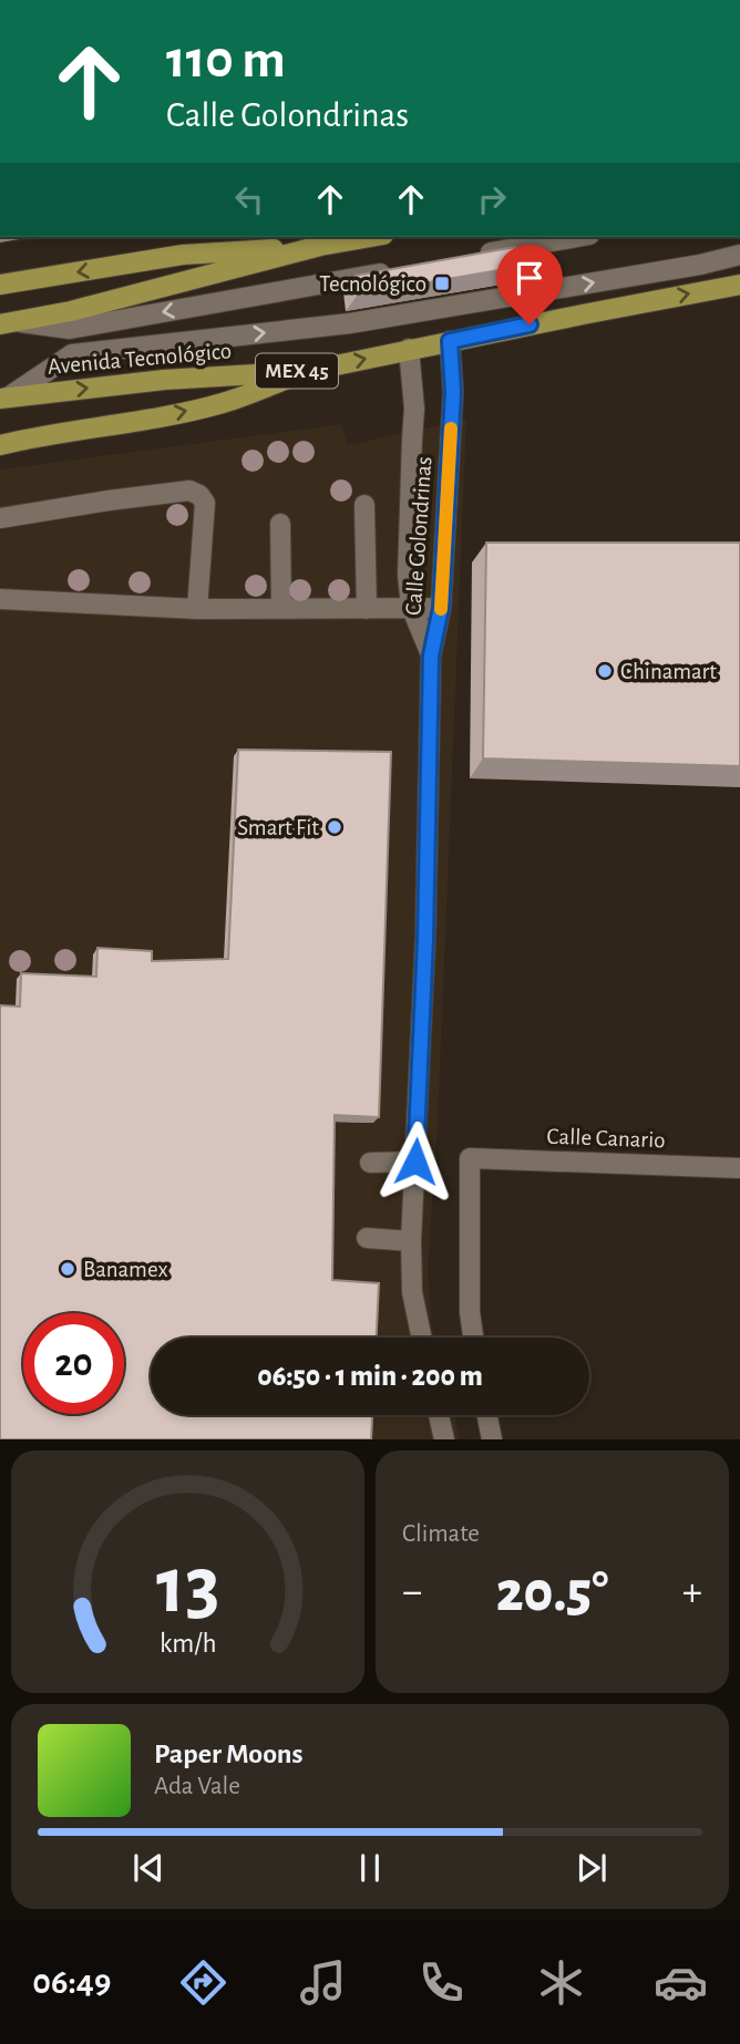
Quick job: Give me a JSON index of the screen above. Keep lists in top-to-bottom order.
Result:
{
  "streets": {
    "main road": ["Avenida Tecnológico", "MEX 45"],
    "street": ["Calle Golondrinas", "Calle Canario"]
  },
  "crossings": [
    ["Avenida Tecnológico", "Calle Golondrinas"]
  ],
  "places": {
    "transit": ["Tecnológico"],
    "other": ["Chinamart", "Smart Fit", "Banamex"]
  },
  "page": {
    "turn": ["110 m", "Calle Golondrinas"],
    "limit": "20",
    "trip": "06:50 · 1 min · 200 m",
    "tile": "Climate",
    "heat": ["−", "20.5°", "+"],
    "song": ["Paper Moons", "Ada Vale"],
    "tabs": "06:49",
    "gauge": ["13", "km/h"]
  }
}
